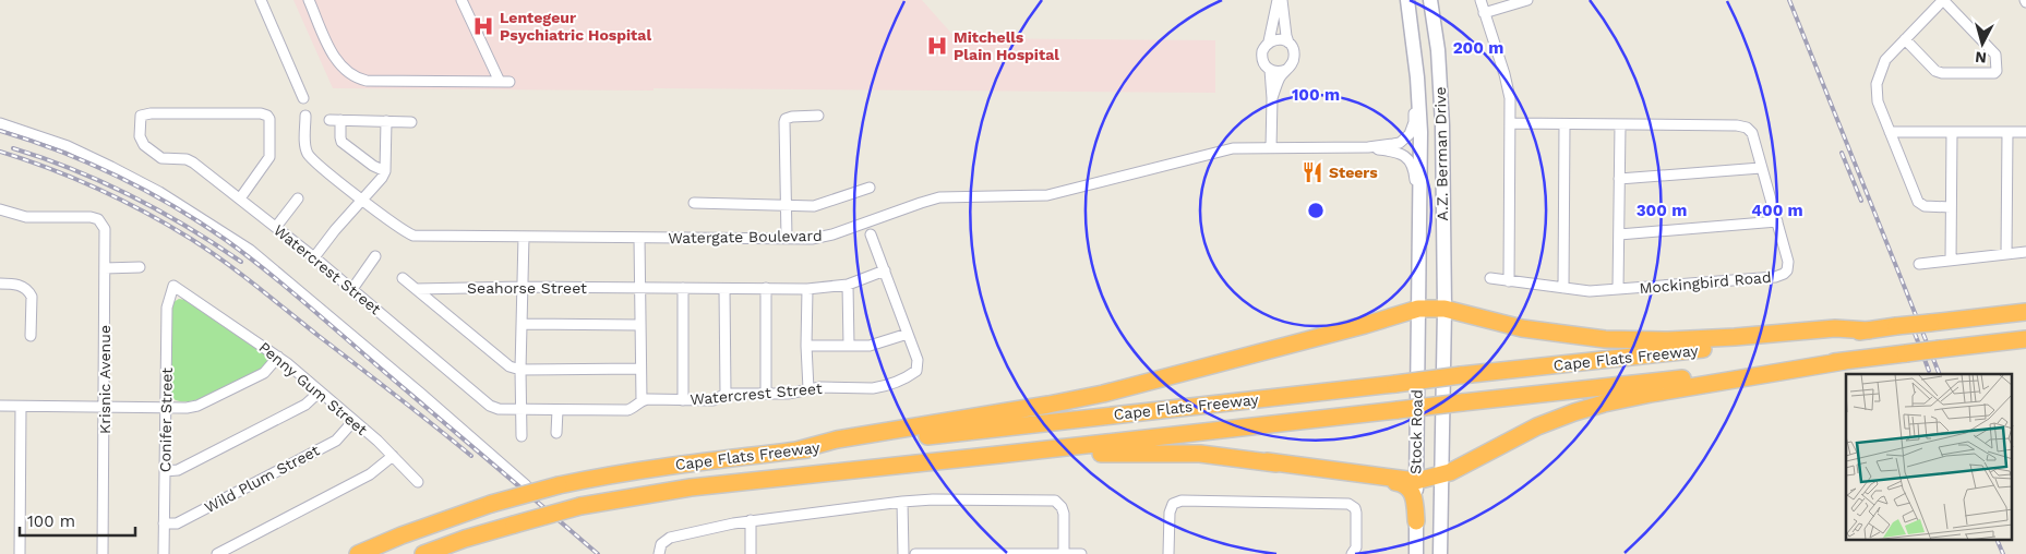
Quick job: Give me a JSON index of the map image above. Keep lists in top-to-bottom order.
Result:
{
  "streets": {
    "highway": ["Cape Flats Freeway"],
    "main road": ["A.Z. Berman Drive", "Stock Road"],
    "street": [
      "Watergate Boulevard",
      "Watercrest Street",
      "Mockingbird Road",
      "Seahorse Street",
      "Krisnic Avenue",
      "Penny Gum Street",
      "Conifer Street",
      "Wild Plum Street"
    ]
  },
  "crossings": [
    ["A.Z. Berman Drive", "Watergate Boulevard"],
    ["A.Z. Berman Drive", "Stock Road"],
    ["Penny Gum Street", "Conifer Street"],
    ["Penny Gum Street", "Wild Plum Street"],
    ["Conifer Street", "Wild Plum Street"]
  ],
  "places": {
    "hospital": ["Lentegeur Psychiatric Hospital", "Mitchells Plain Hospital"],
    "restaurant": ["Steers"]
  },
  "scale_bar": "100 m",
  "north": "bottom",
  "rings": [
    "200 m",
    "100 m",
    "300 m",
    "400 m"
  ]
}
